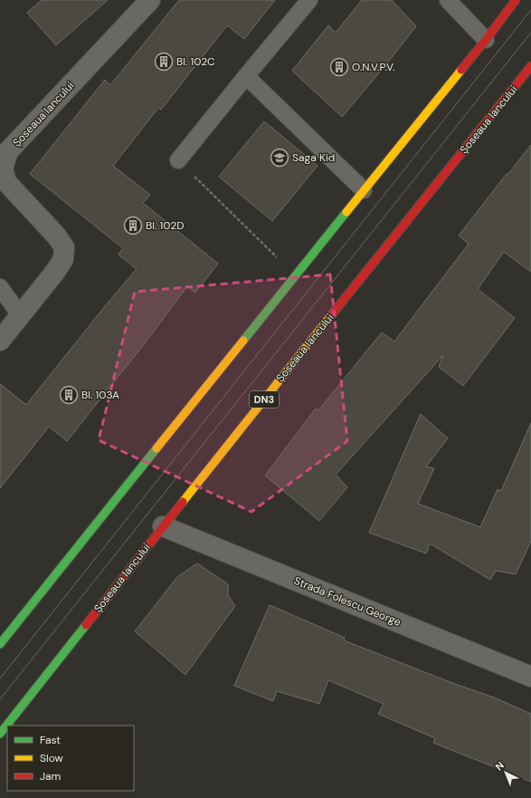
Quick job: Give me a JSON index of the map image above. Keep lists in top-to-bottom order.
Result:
{
  "streets": {
    "main road": ["Șoseaua Iancului", "DN3"],
    "street": ["Strada Folescu George"]
  },
  "crossings": [
    ["Șoseaua Iancului", "Strada Folescu George"]
  ],
  "places": {
    "building": [
      "Bl. 102C",
      "O.N.V.P.V.",
      "Bl. 102D",
      "Bl. 103A"
    ],
    "school or university": ["Saga Kid"]
  },
  "legend": ["Fast", "Slow", "Jam"],
  "north": "top left"
}
